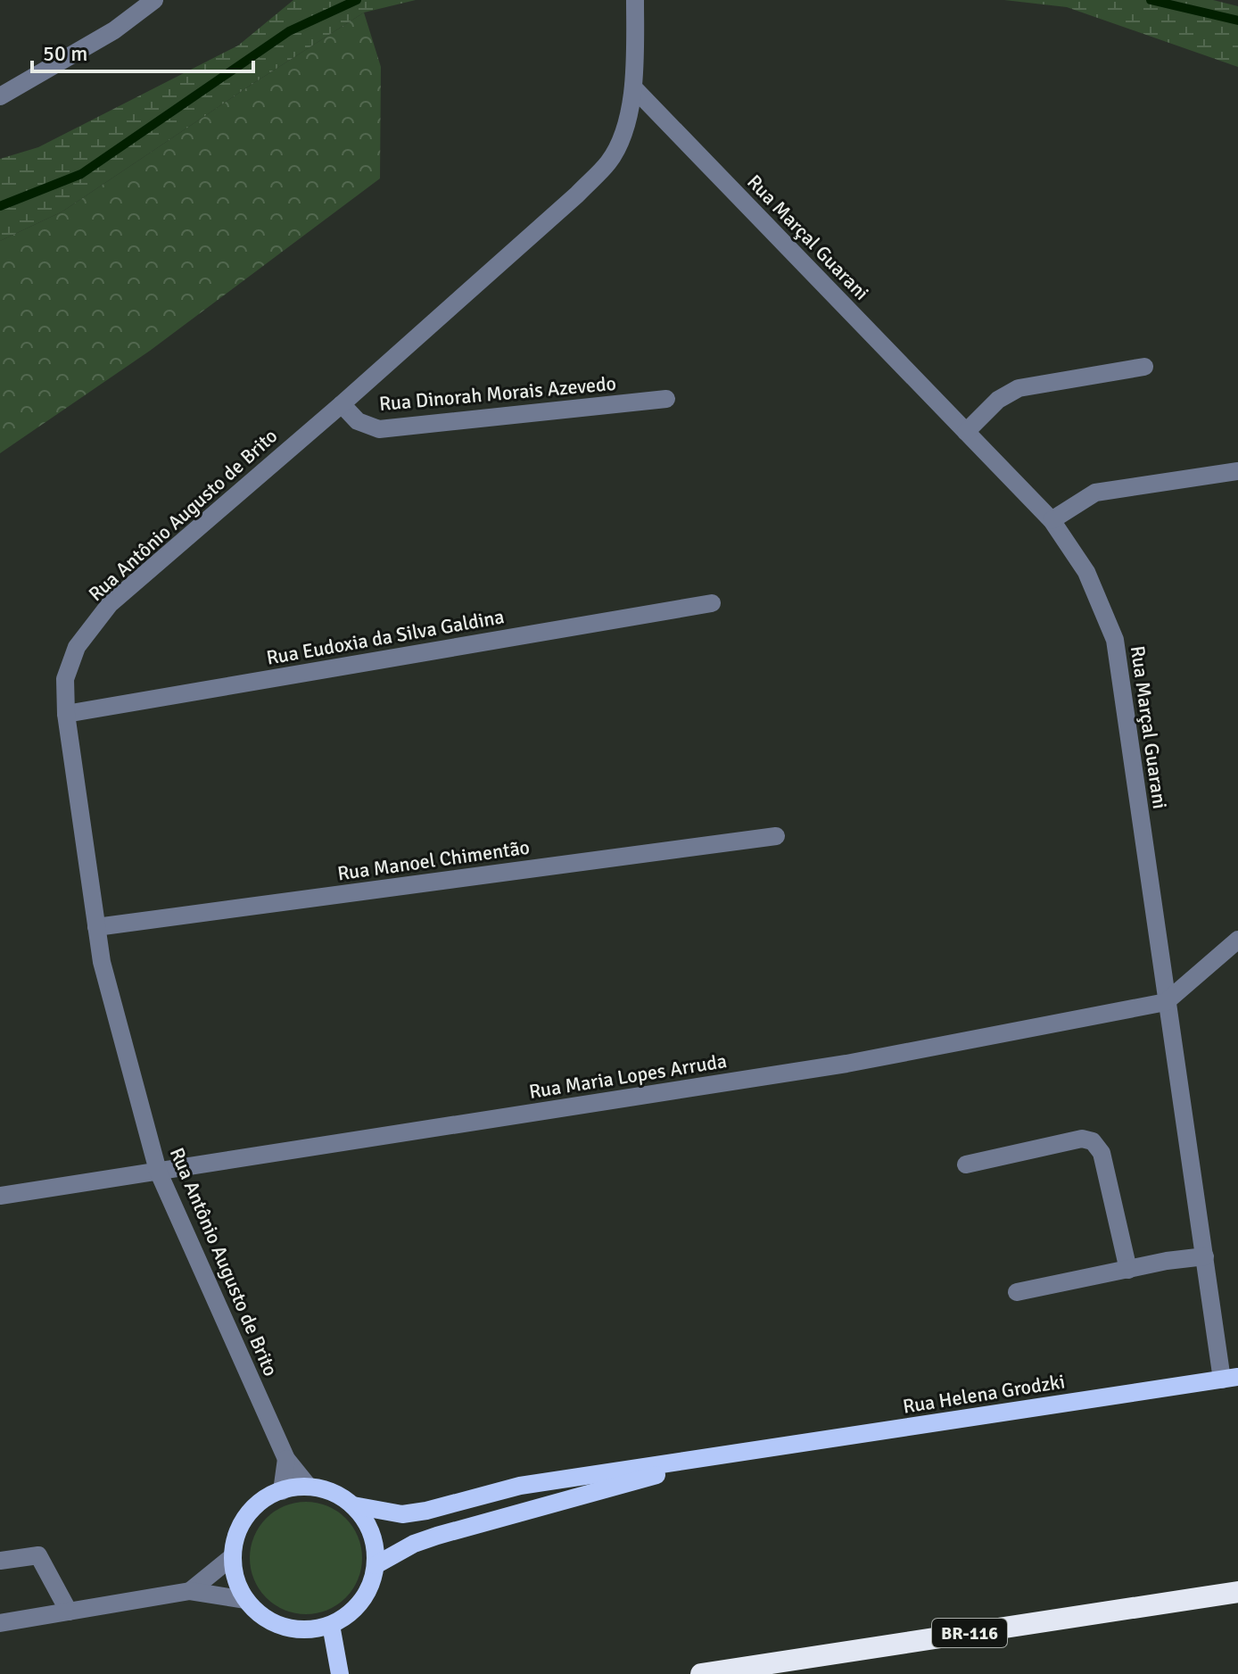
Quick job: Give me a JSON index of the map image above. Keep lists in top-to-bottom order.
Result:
{
  "streets": {
    "highway": ["BR-116"],
    "main road": ["Rua Helena Grodzki"],
    "street": [
      "Rua Marçal Guarani",
      "Rua Dinorah Morais Azevedo",
      "Rua Antônio Augusto de Brito",
      "Rua Eudoxia da Silva Galdina",
      "Rua Manoel Chimentão",
      "Rua Maria Lopes Arruda"
    ]
  },
  "crossings": [
    ["Rua Marçal Guarani", "Rua Antônio Augusto de Brito"],
    ["Rua Marçal Guarani", "Rua Maria Lopes Arruda"],
    ["Rua Marçal Guarani", "Rua Helena Grodzki"],
    ["Rua Dinorah Morais Azevedo", "Rua Antônio Augusto de Brito"],
    ["Rua Antônio Augusto de Brito", "Rua Eudoxia da Silva Galdina"],
    ["Rua Antônio Augusto de Brito", "Rua Manoel Chimentão"],
    ["Rua Antônio Augusto de Brito", "Rua Maria Lopes Arruda"],
    ["Rua Antônio Augusto de Brito", "Rua Helena Grodzki"]
  ],
  "scale_bar": "50 m"
}
